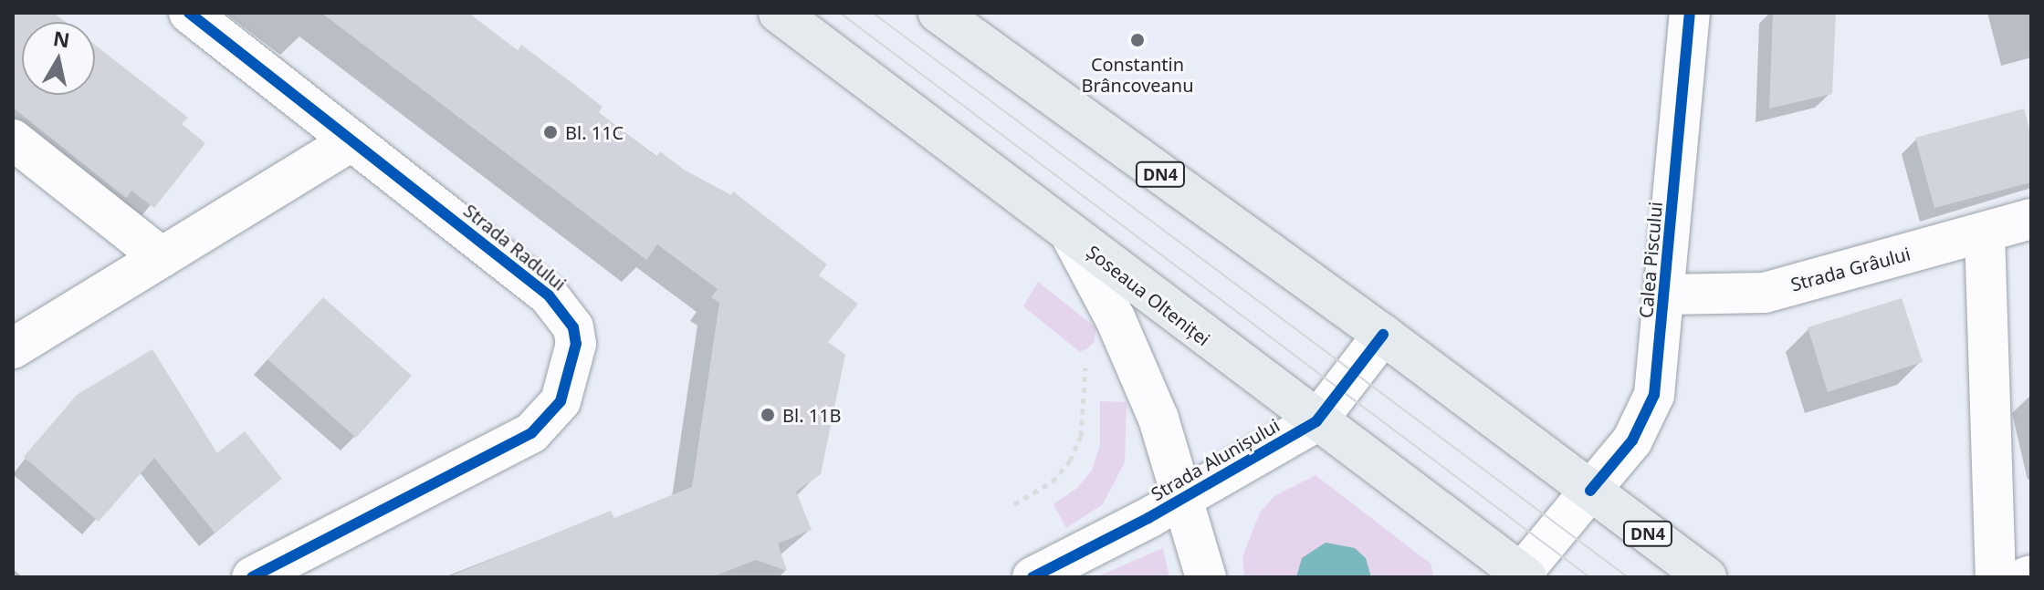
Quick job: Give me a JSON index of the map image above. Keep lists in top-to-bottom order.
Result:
{
  "streets": {
    "main road": ["DN4", "Șoseaua Olteniței"],
    "street": [
      "Strada Radului",
      "Calea Piscului",
      "Strada Grâului",
      "Strada Alunișului"
    ]
  },
  "crossings": [
    ["DN4", "Calea Piscului"],
    ["DN4", "Șoseaua Olteniței"],
    ["DN4", "Strada Alunișului"],
    ["Calea Piscului", "Strada Grâului"],
    ["Calea Piscului", "Șoseaua Olteniței"],
    ["Șoseaua Olteniței", "Strada Alunișului"]
  ],
  "places": ["Constantin Brâncoveanu", "Bl. 11C", "Bl. 11B"],
  "north": "top"
}
